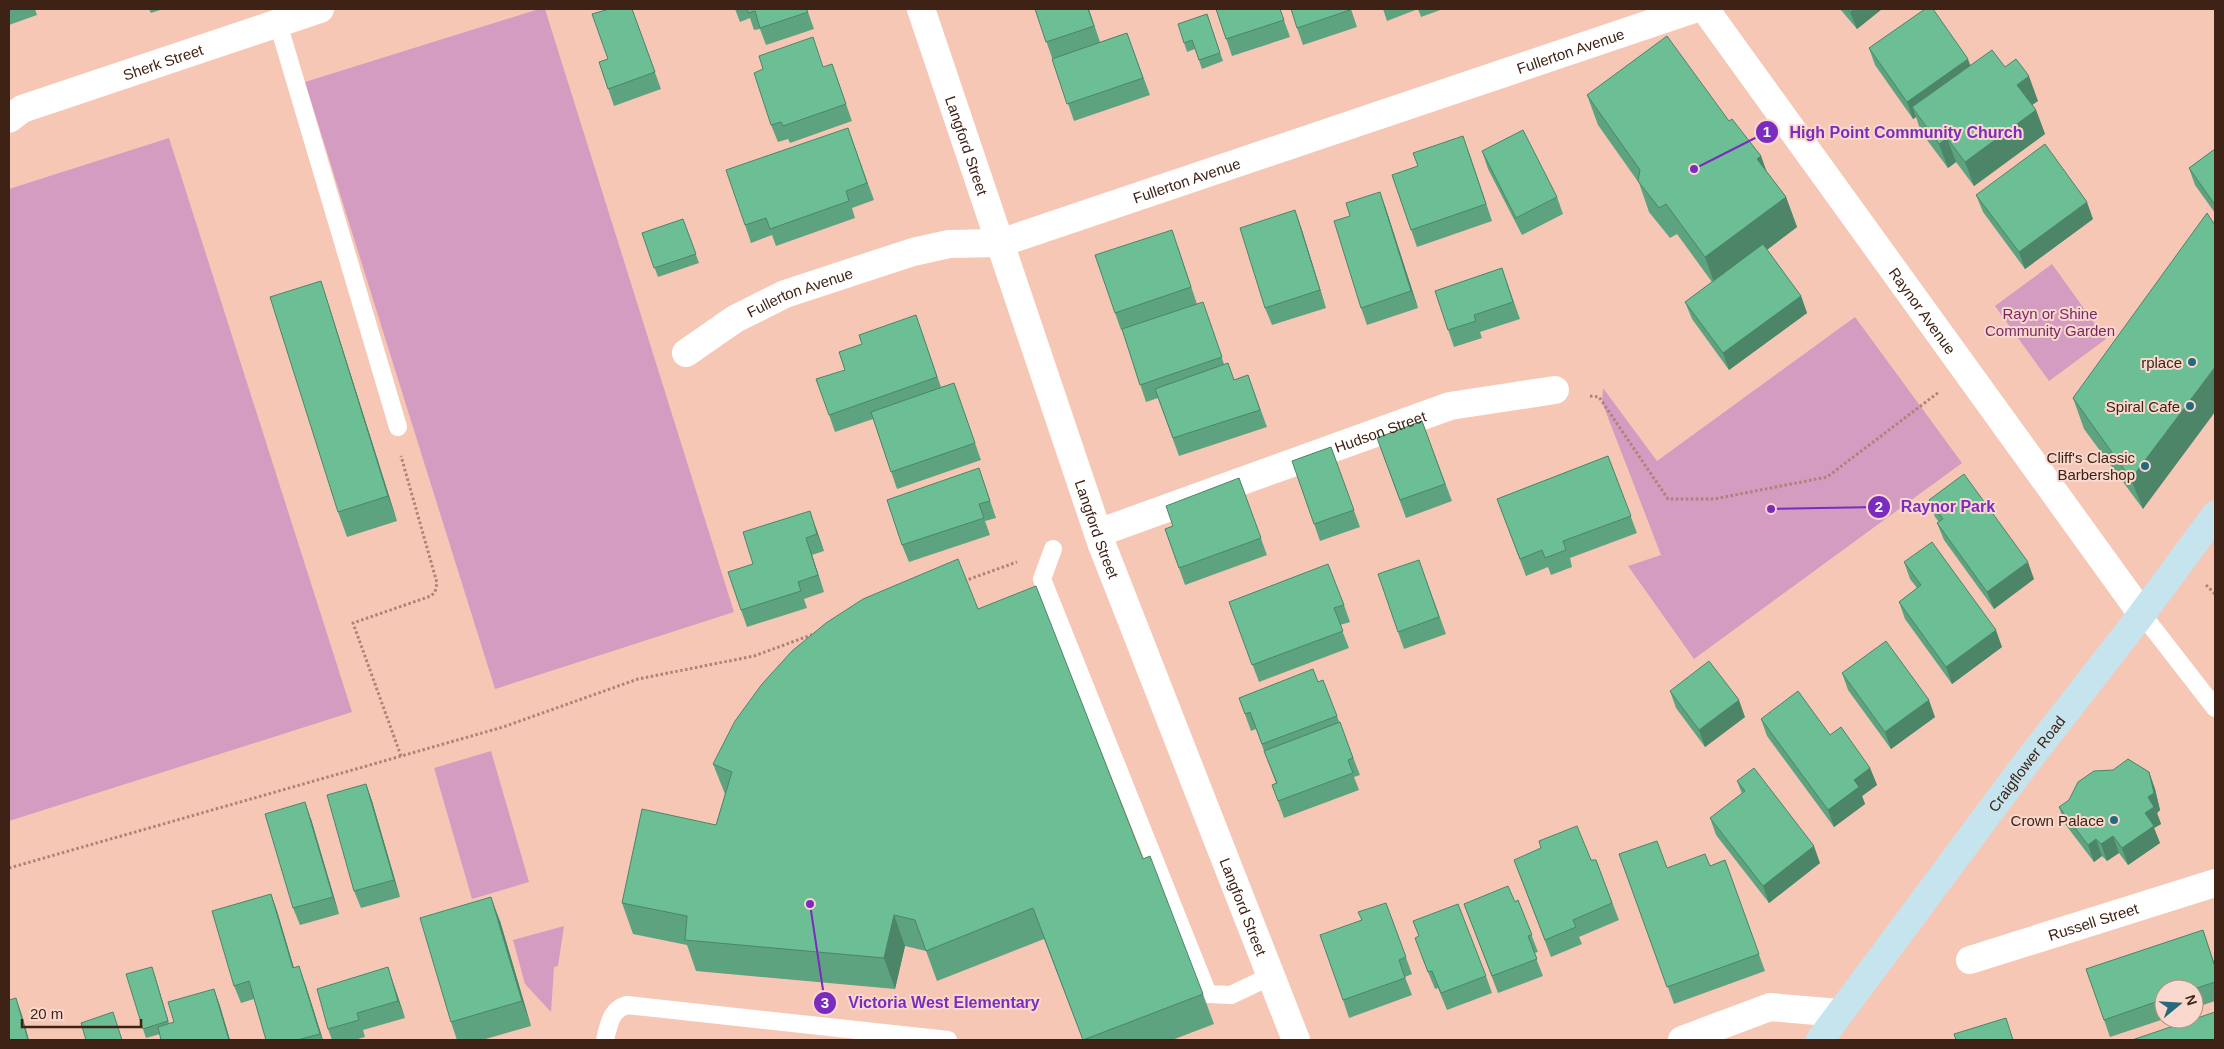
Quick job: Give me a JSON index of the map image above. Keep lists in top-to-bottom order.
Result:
{
  "streets": {
    "main road": ["Craigflower Road"],
    "street": [
      "Fullerton Avenue",
      "Sherk Street",
      "Langford Street",
      "Raynor Avenue",
      "Hudson Street",
      "Russell Street"
    ]
  },
  "crossings": [
    ["Fullerton Avenue", "Langford Street"],
    ["Langford Street", "Hudson Street"],
    ["Raynor Avenue", "Craigflower Road"]
  ],
  "parks": ["Rayn or Shine Community Garden"],
  "places": [
    "High Point Community Church",
    "rplace",
    "Spiral Cafe",
    "Cliff's Classic Barbershop",
    "Raynor Park",
    "Crown Palace",
    "Victoria West Elementary"
  ],
  "scale_bar": "20 m",
  "north": "right"
}
